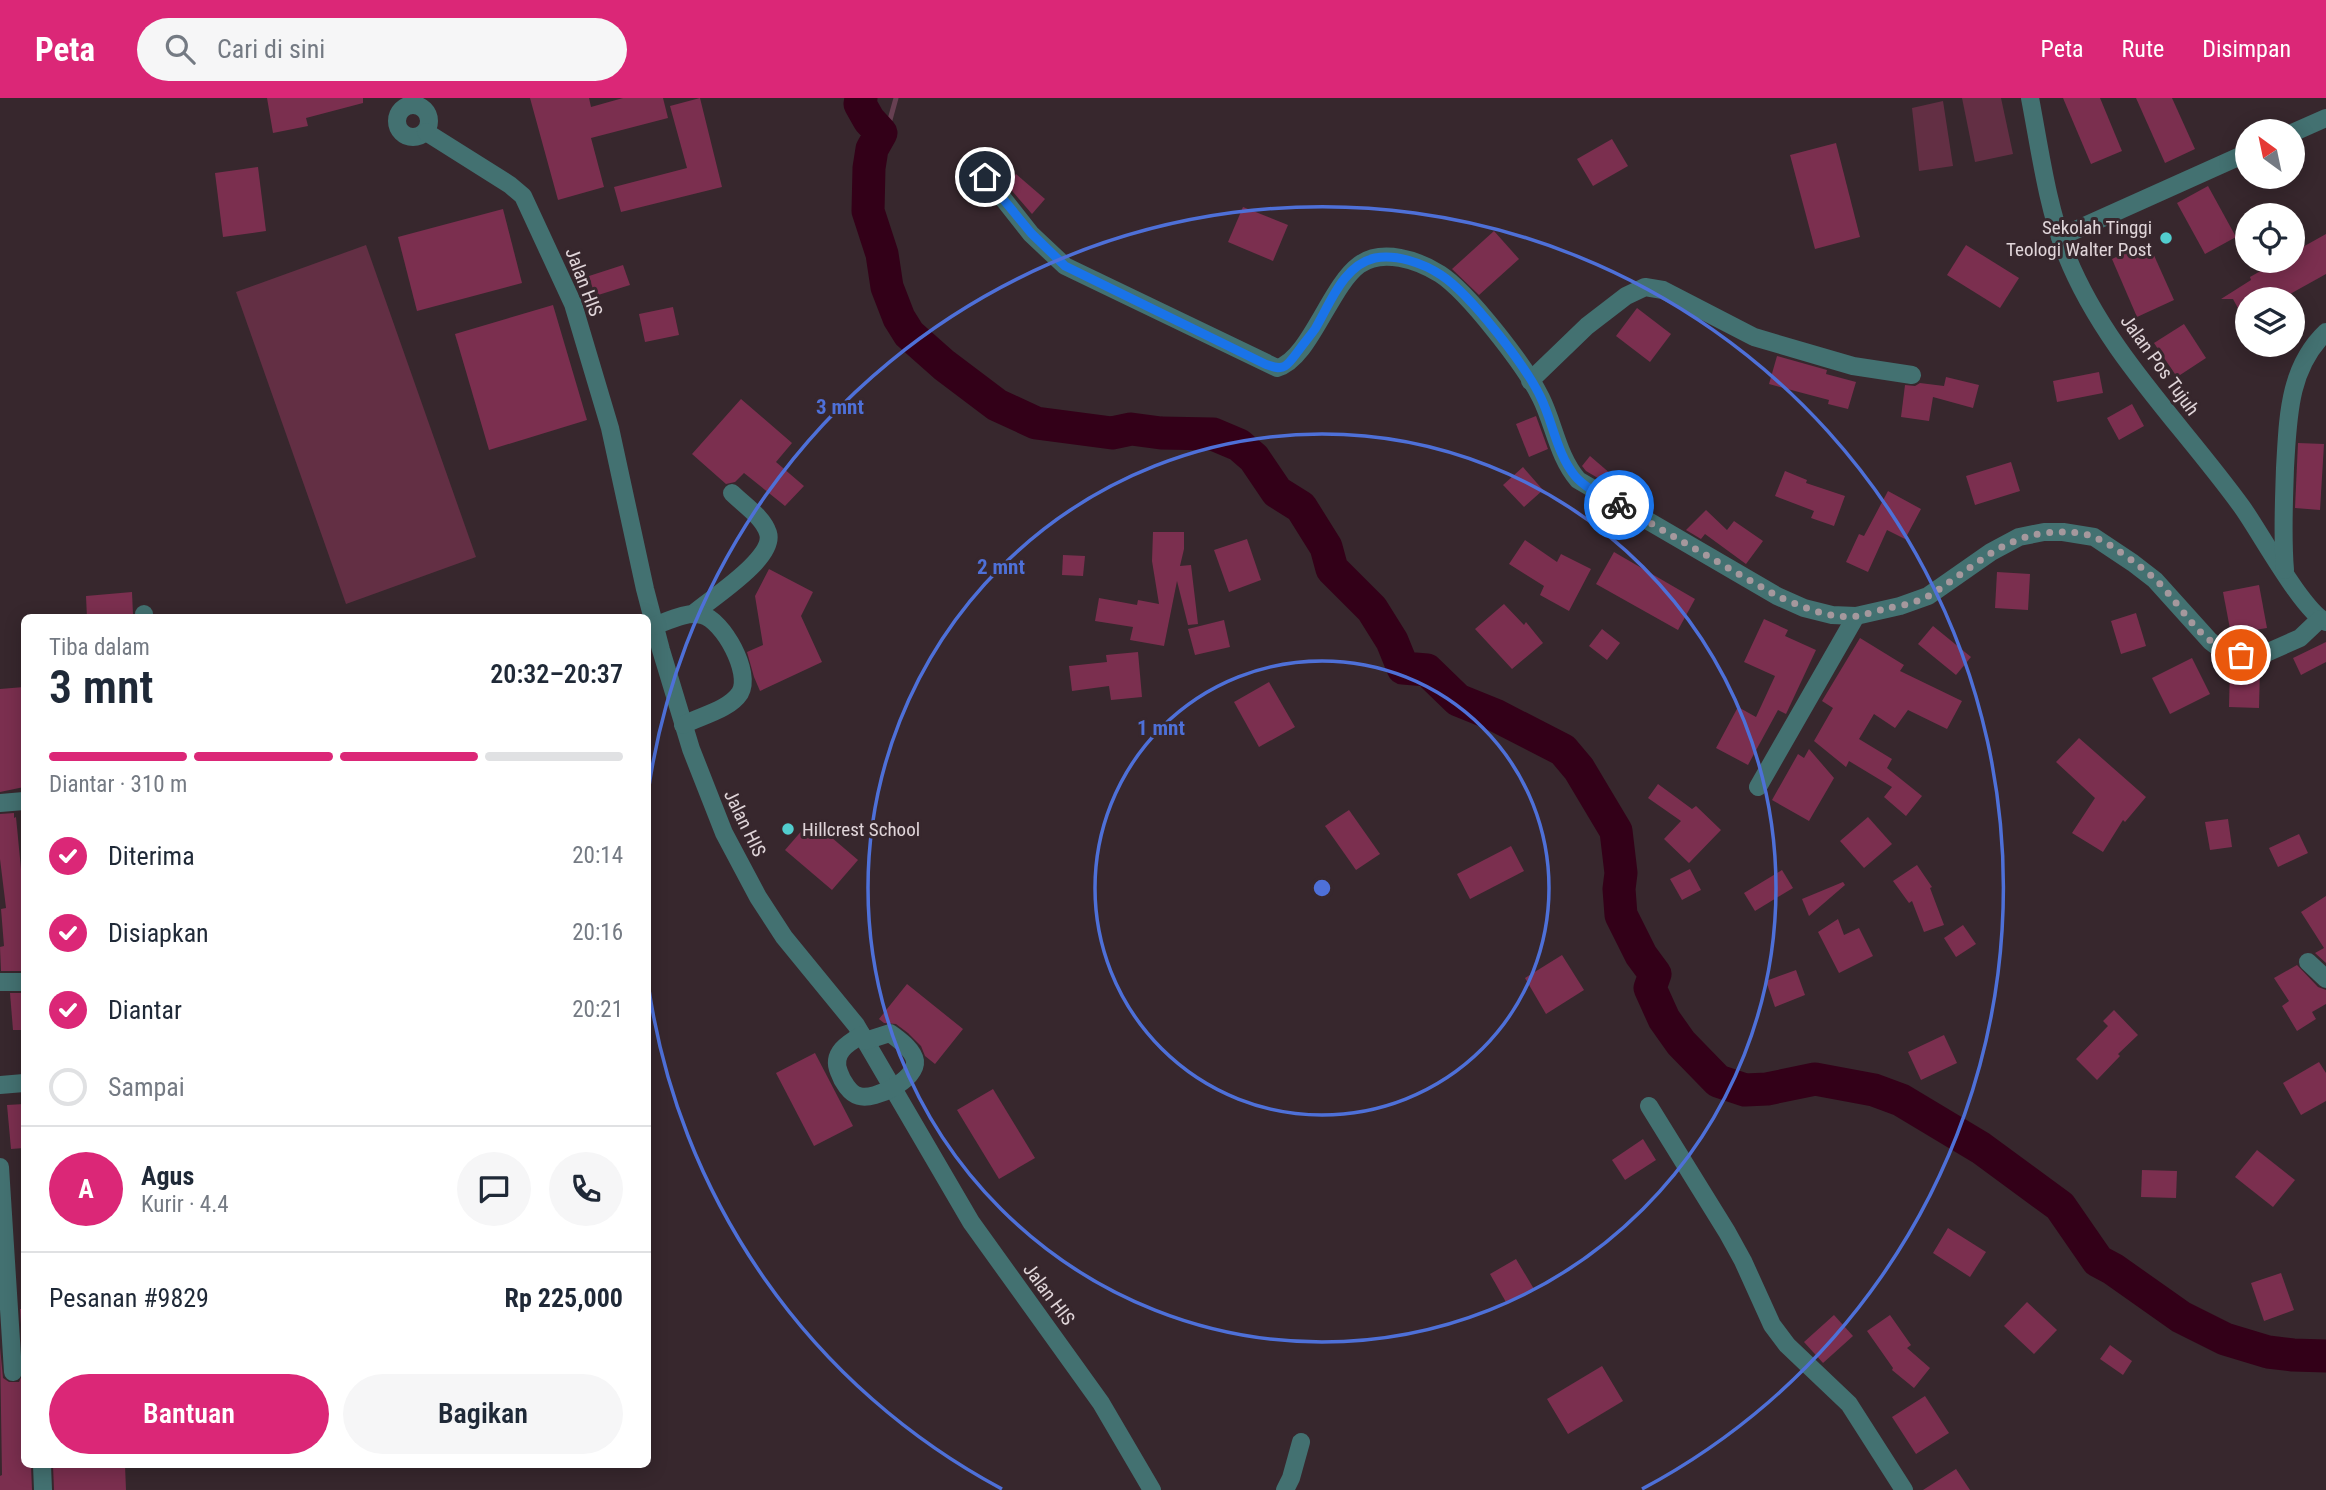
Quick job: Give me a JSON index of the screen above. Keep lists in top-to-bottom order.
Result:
{
  "streets": {
    "street": ["Jalan HIS", "Jalan Pos Tujuh"]
  },
  "places": ["Sekolah Tinggi Teologi Walter Post", "Hillcrest School"],
  "north": "top left",
  "page": {
    "header": "Peta",
    "search": "Cari di sini",
    "nav": ["Peta", "Rute", "Disimpan"],
    "heading": ["3 mnt", "Tiba dalam", "20:32–20:37"],
    "panel": [
      "Agus",
      "Kurir · 4.4",
      "Pesanan #9829",
      "Rp 225,000"
    ],
    "bar": "Diantar · 310 m",
    "list": [
      ["Diterima", "20:14"],
      ["Disiapkan", "20:16"],
      ["Diantar", "20:21"],
      "Sampai"
    ],
    "round": "A",
    "buttons": ["Bantuan", "Bagikan"]
  },
  "rings": ["3 mnt", "2 mnt", "1 mnt"]
}
